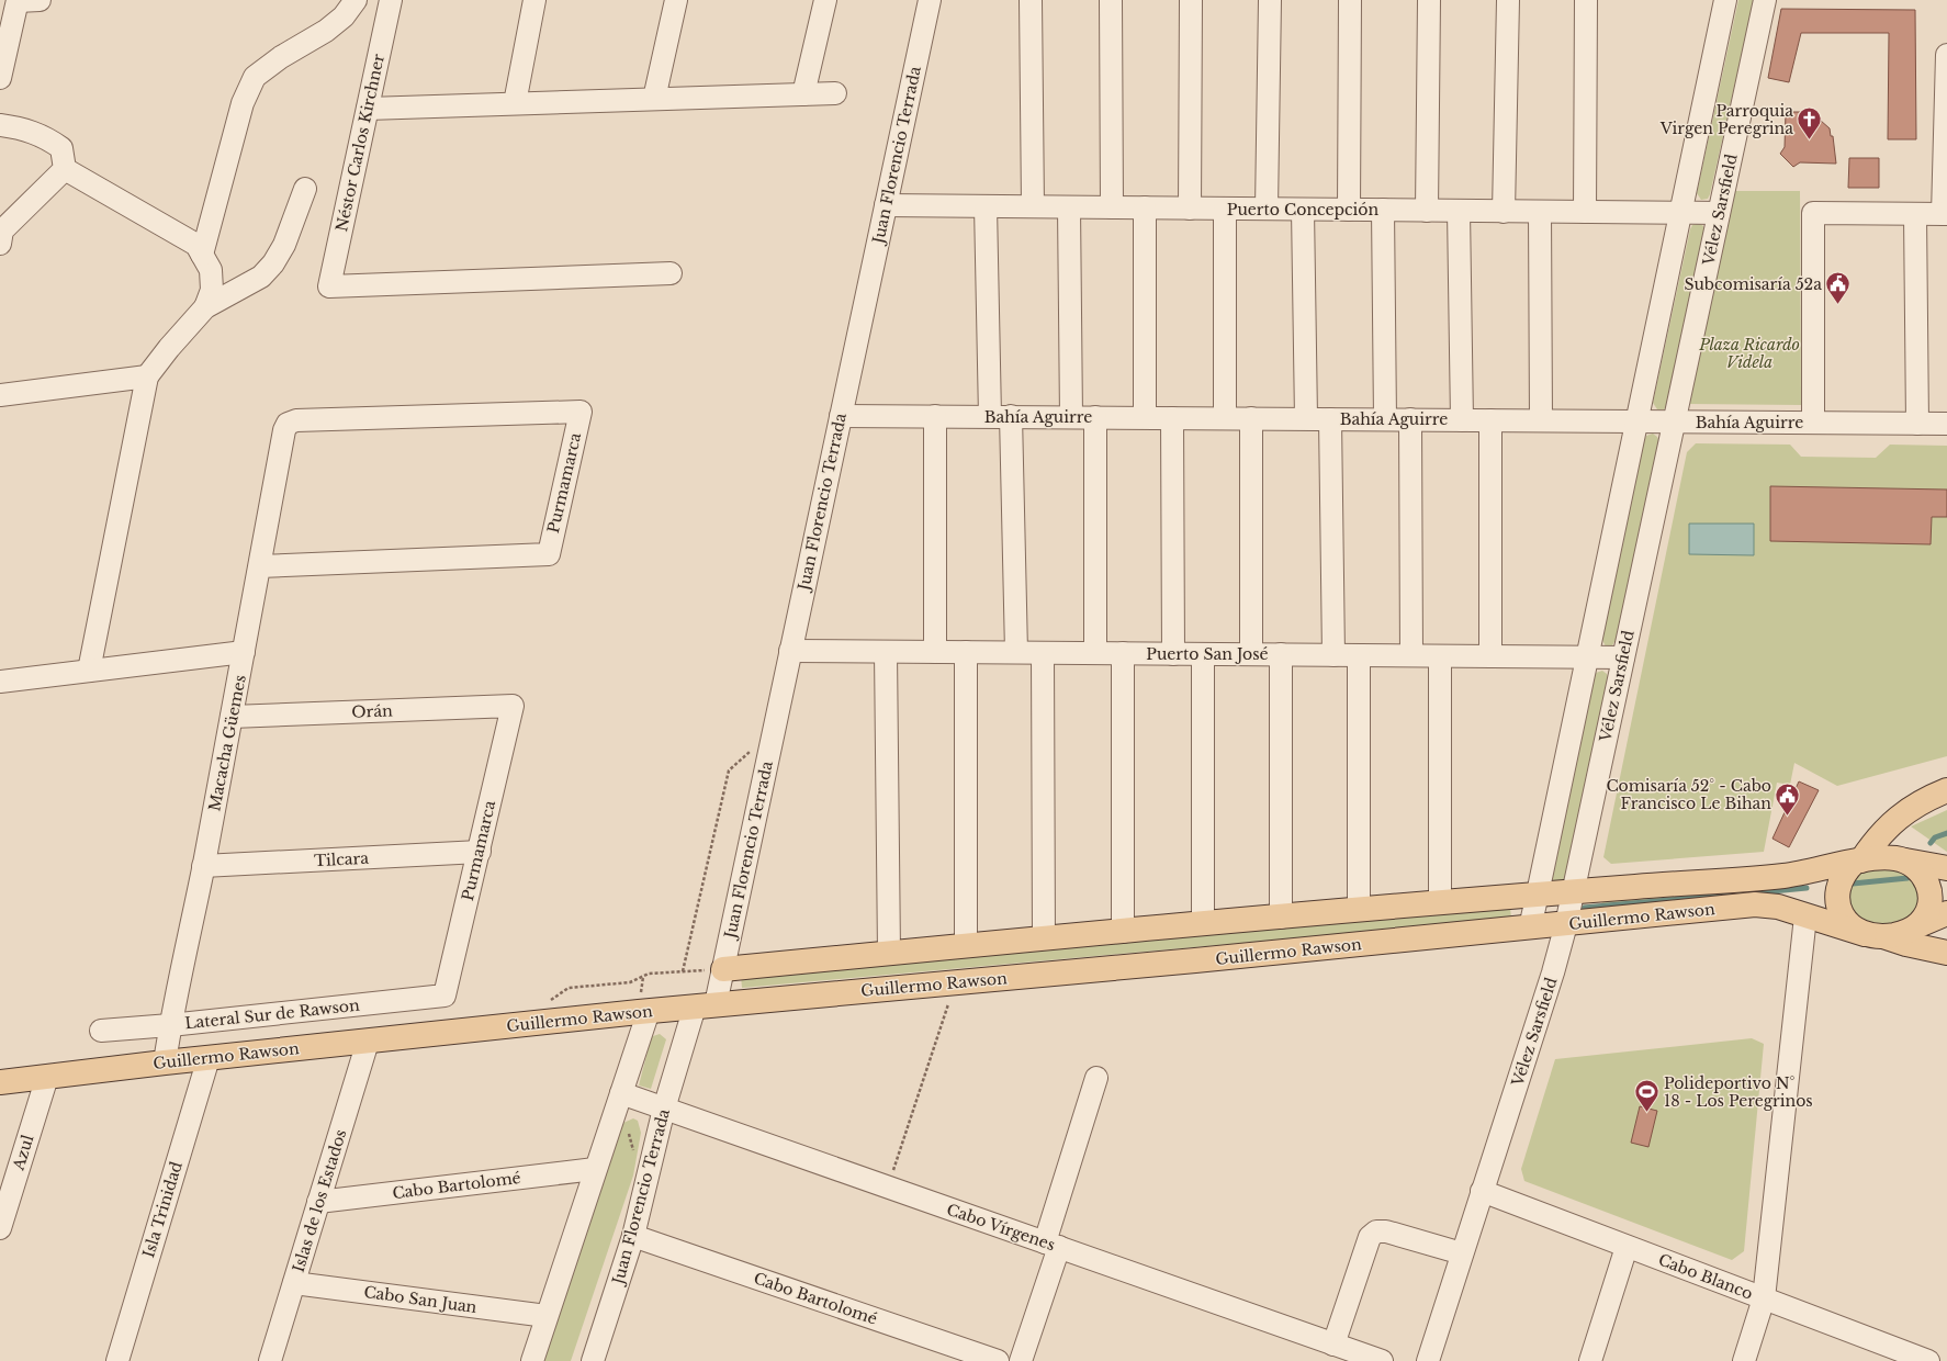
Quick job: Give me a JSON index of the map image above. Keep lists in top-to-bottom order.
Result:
{
  "streets": {
    "main road": ["Guillermo Rawson"],
    "street": [
      "Néstor Carlos Kirchner",
      "Juan Florencio Terrada",
      "Puerto Concepción",
      "Vélez Sarsfield",
      "Bahía Aguirre",
      "Purmamarca",
      "Puerto San José",
      "Orán",
      "Macacha Güemes",
      "Tilcara",
      "Lateral Sur de Rawson",
      "Azul",
      "Cabo Bartolomé",
      "Islas de los Estados",
      "Isla Trinidad",
      "Cabo Vírgenes",
      "Cabo Blanco",
      "Cabo San Juan"
    ]
  },
  "crossings": [
    ["Juan Florencio Terrada", "Puerto Concepción"],
    ["Juan Florencio Terrada", "Bahía Aguirre"],
    ["Juan Florencio Terrada", "Puerto San José"],
    ["Juan Florencio Terrada", "Guillermo Rawson"],
    ["Juan Florencio Terrada", "Cabo Bartolomé"],
    ["Juan Florencio Terrada", "Cabo Vírgenes"],
    ["Puerto Concepción", "Vélez Sarsfield"],
    ["Vélez Sarsfield", "Bahía Aguirre"],
    ["Vélez Sarsfield", "Puerto San José"],
    ["Vélez Sarsfield", "Guillermo Rawson"],
    ["Vélez Sarsfield", "Cabo Blanco"],
    ["Purmamarca", "Orán"],
    ["Purmamarca", "Macacha Güemes"],
    ["Purmamarca", "Tilcara"],
    ["Purmamarca", "Lateral Sur de Rawson"],
    ["Orán", "Macacha Güemes"],
    ["Macacha Güemes", "Tilcara"],
    ["Macacha Güemes", "Guillermo Rawson"],
    ["Macacha Güemes", "Lateral Sur de Rawson"],
    ["Guillermo Rawson", "Azul"],
    ["Guillermo Rawson", "Islas de los Estados"],
    ["Guillermo Rawson", "Isla Trinidad"],
    ["Cabo Bartolomé", "Islas de los Estados"],
    ["Islas de los Estados", "Cabo San Juan"]
  ],
  "parks": ["Plaza Ricardo Videla"],
  "places": {
    "church": ["Parroquia Virgen Peregrina"],
    "public building": ["Subcomisaría 52a", "Comisaría 52° - Cabo Francisco Le Bihan"],
    "sports": ["Polideportivo N° 18 - Los Peregrinos"]
  }
}
